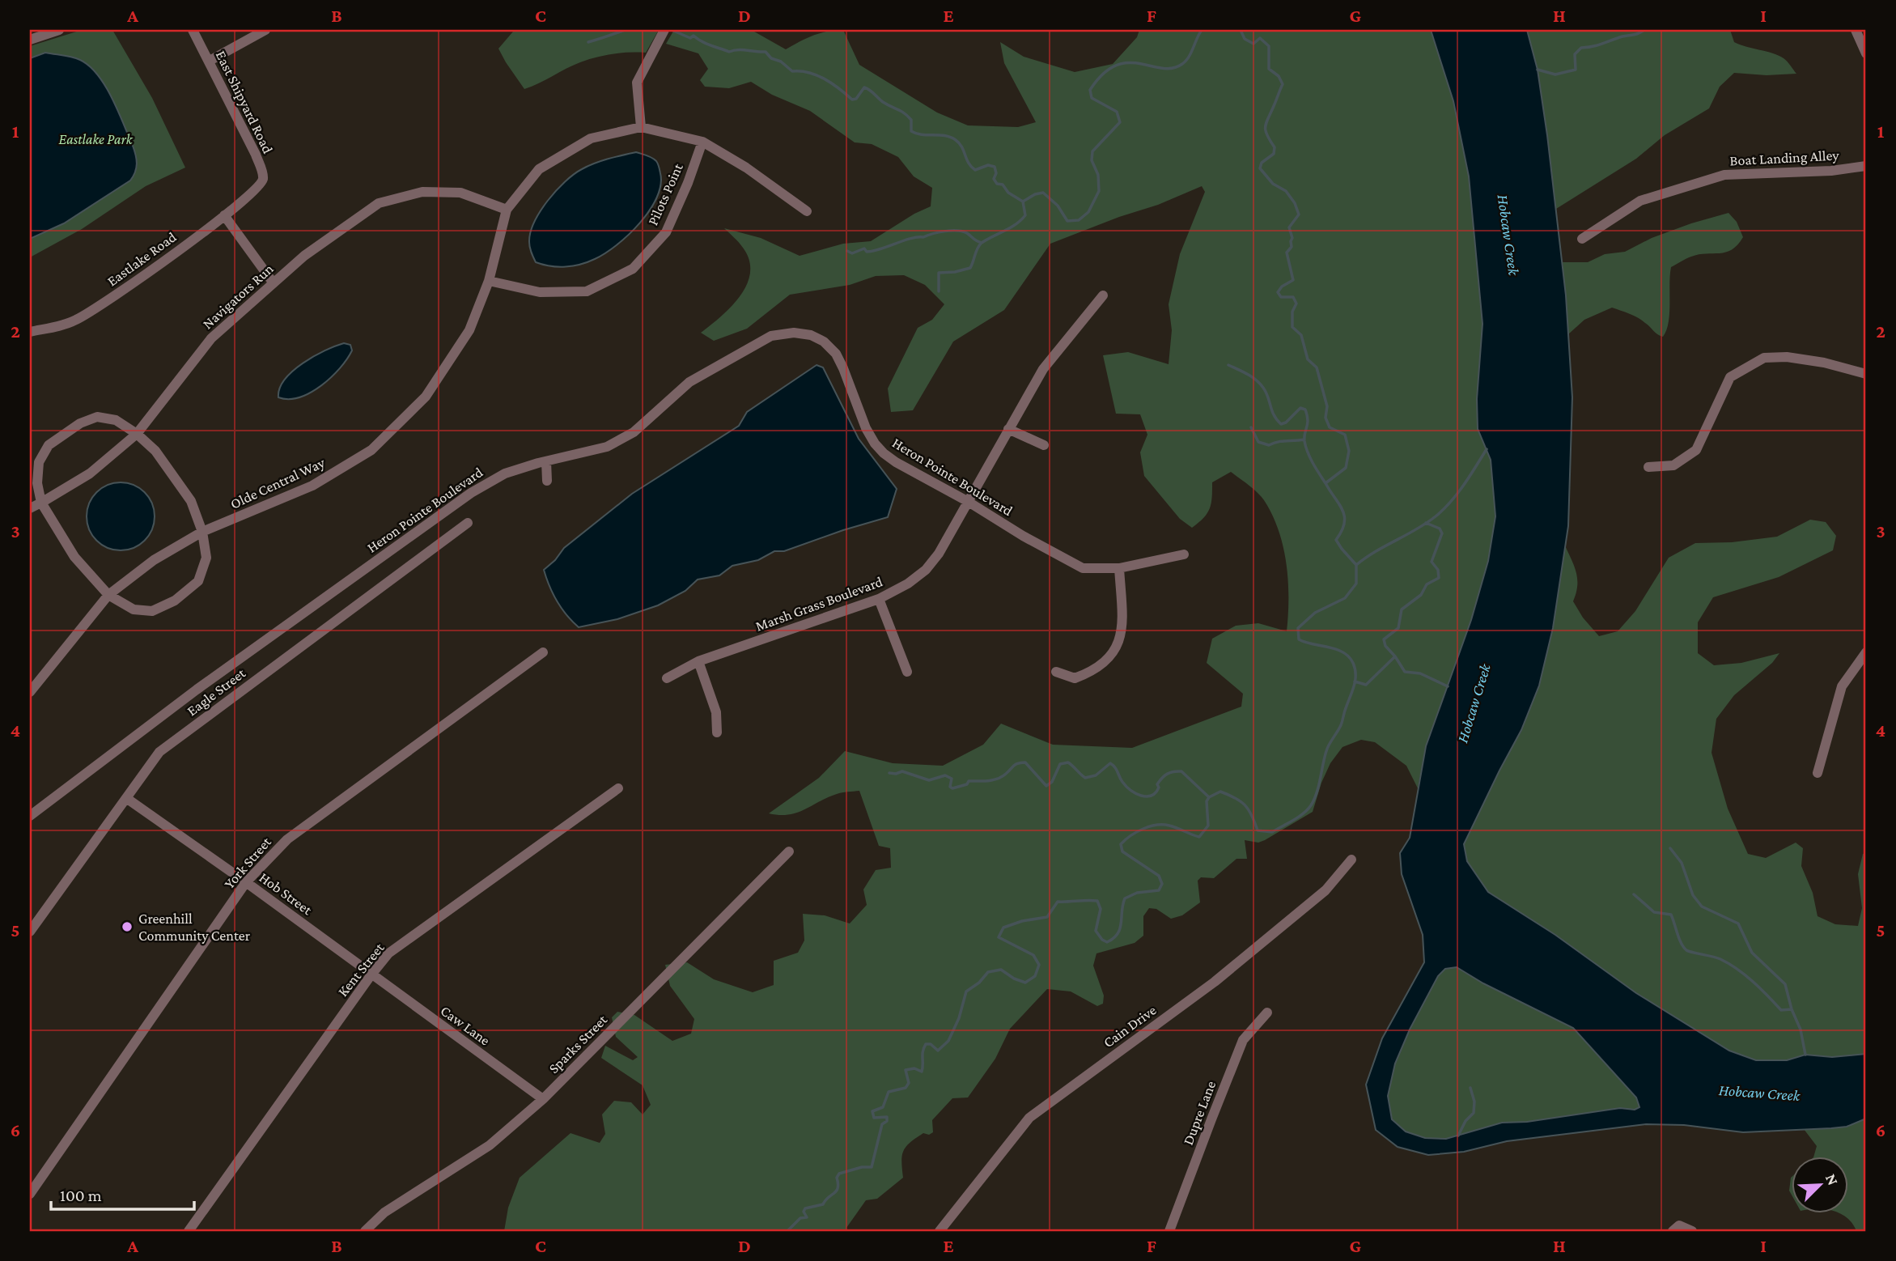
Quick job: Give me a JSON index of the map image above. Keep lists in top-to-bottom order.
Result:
{
  "streets": {
    "street": [
      "East Shipyard Road",
      "Boat Landing Alley",
      "Pilots Point",
      "Eastlake Road",
      "Navigators Run",
      "Heron Pointe Boulevard",
      "Olde Central Way",
      "Marsh Grass Boulevard",
      "Eagle Street",
      "York Street",
      "Hob Street",
      "Kent Street",
      "Caw Lane",
      "Cain Drive",
      "Sparks Street",
      "Dupre Lane"
    ]
  },
  "crossings": [
    ["East Shipyard Road", "Eastlake Road"],
    ["Pilots Point", "Olde Central Way"],
    ["Navigators Run", "Olde Central Way"],
    ["Heron Pointe Boulevard", "Marsh Grass Boulevard"],
    ["Eagle Street", "Hob Street"],
    ["York Street", "Hob Street"],
    ["Hob Street", "Kent Street"],
    ["Hob Street", "Caw Lane"],
    ["Kent Street", "Caw Lane"],
    ["Caw Lane", "Sparks Street"]
  ],
  "water": ["Hobcaw Creek"],
  "parks": ["Eastlake Park"],
  "places": ["Greenhill Community Center"],
  "scale_bar": "100 m",
  "north": "top right",
  "grid": {
    "columns": [
      "A",
      "B",
      "C",
      "D",
      "E",
      "F",
      "G",
      "H",
      "I"
    ],
    "rows": [
      "1",
      "2",
      "3",
      "4",
      "5",
      "6"
    ]
  }
}
